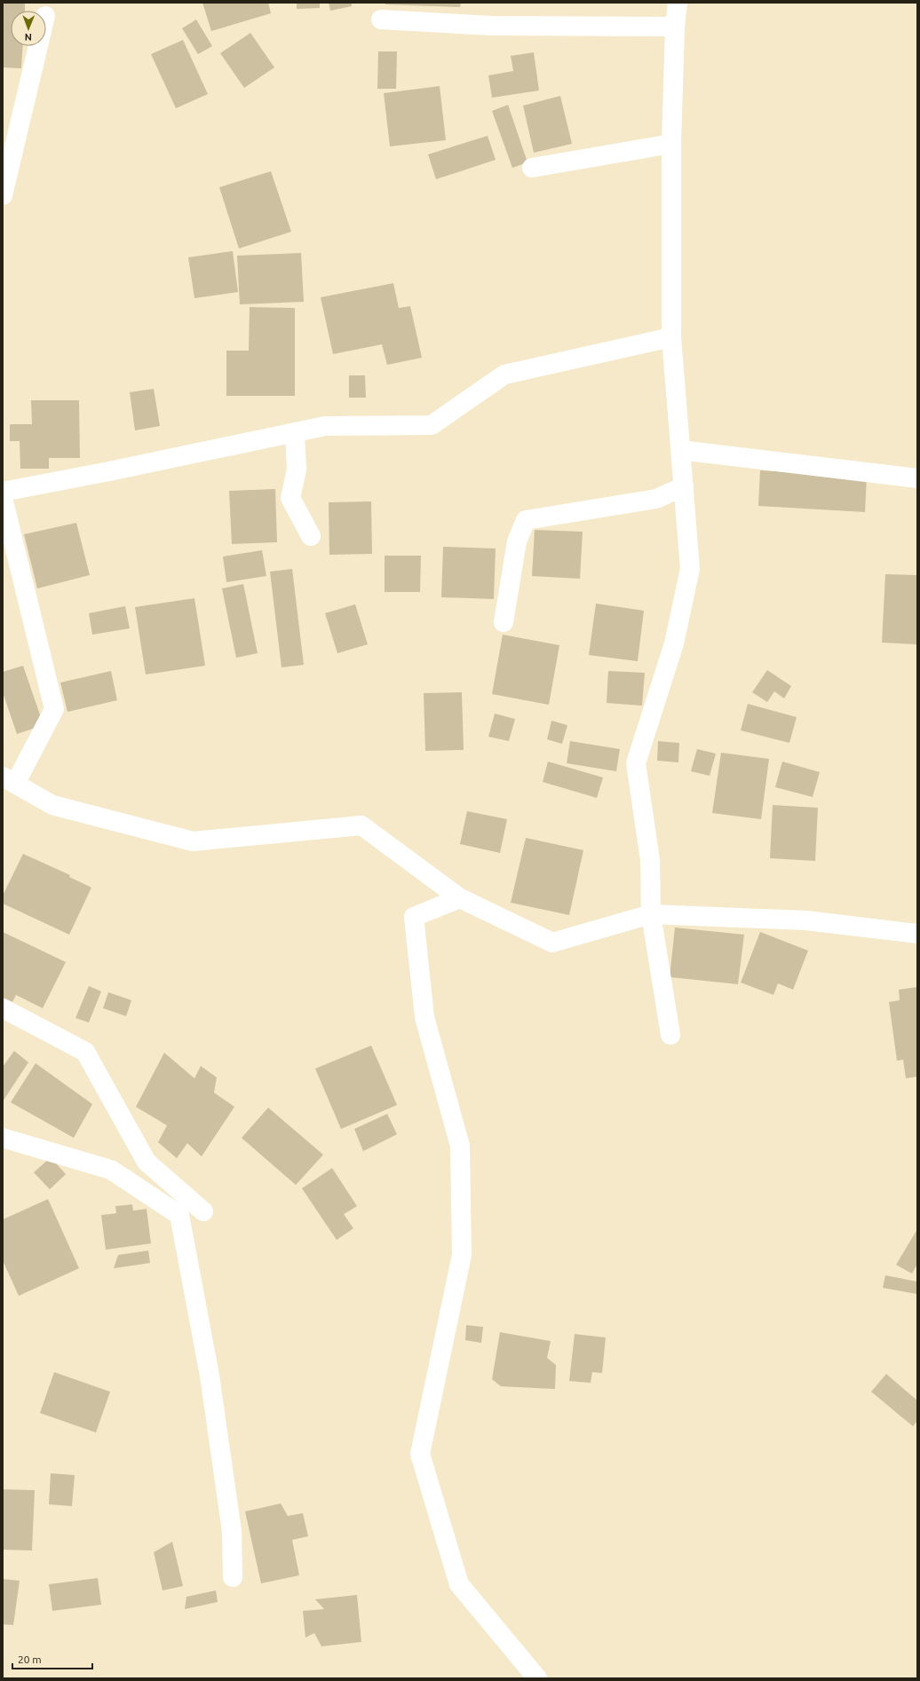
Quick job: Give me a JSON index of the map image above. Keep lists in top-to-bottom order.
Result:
{
  "scale_bar": "20 m",
  "north": "bottom"
}
